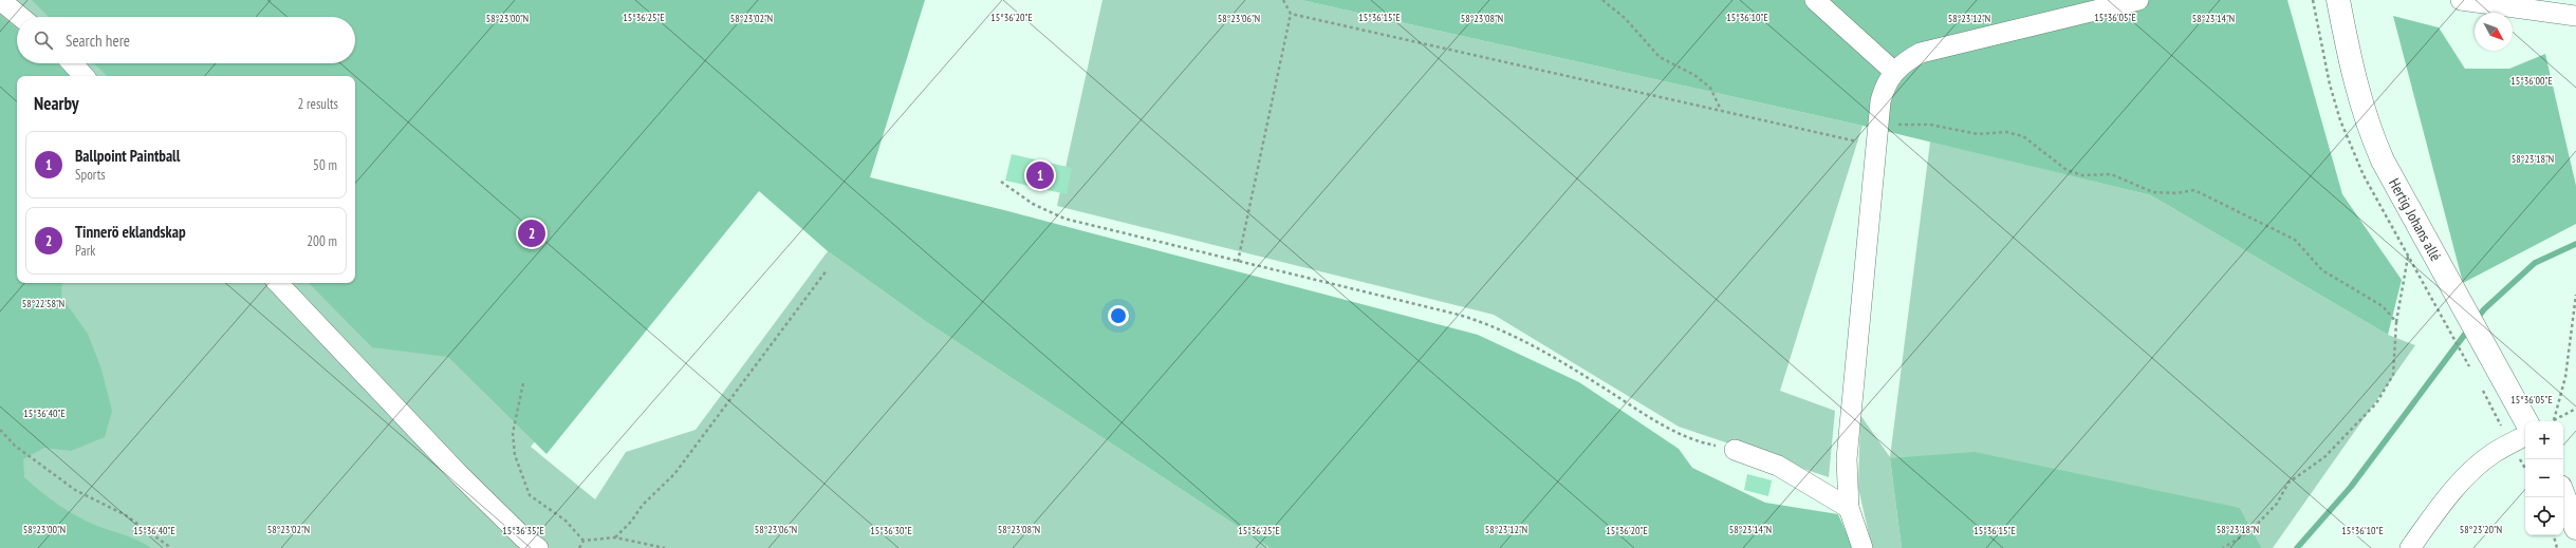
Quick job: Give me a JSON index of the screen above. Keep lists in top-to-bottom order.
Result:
{
  "streets": {
    "street": ["Hertig Johans allé"]
  },
  "north": "bottom right",
  "page": {
    "search": "Search here",
    "heading": ["Nearby", "2 results"],
    "list": [
      {
        "mark": "1",
        "name": "Ballpoint Paintball",
        "note": "Sports",
        "value": "50 m"
      },
      {
        "mark": "2",
        "name": "Tinnerö eklandskap",
        "note": "Park",
        "value": "200 m"
      }
    ],
    "pins": ["1", "2"],
    "map_buttons": ["+", "−"]
  },
  "coordinates": [
    "15°36'25\"E",
    "15°36'20\"E",
    "15°36'15\"E",
    "15°36'10\"E",
    "15°36'05\"E",
    "58°23'00\"N",
    "58°23'02\"N",
    "58°23'08\"N",
    "58°23'12\"N",
    "58°23'06\"N",
    "58°23'14\"N",
    "15°36'00\"E",
    "58°23'18\"N",
    "58°22'58\"N",
    "15°36'40\"E",
    "58°23'20\"N",
    "15°36'35\"E",
    "15°36'30\"E"
  ]
}
